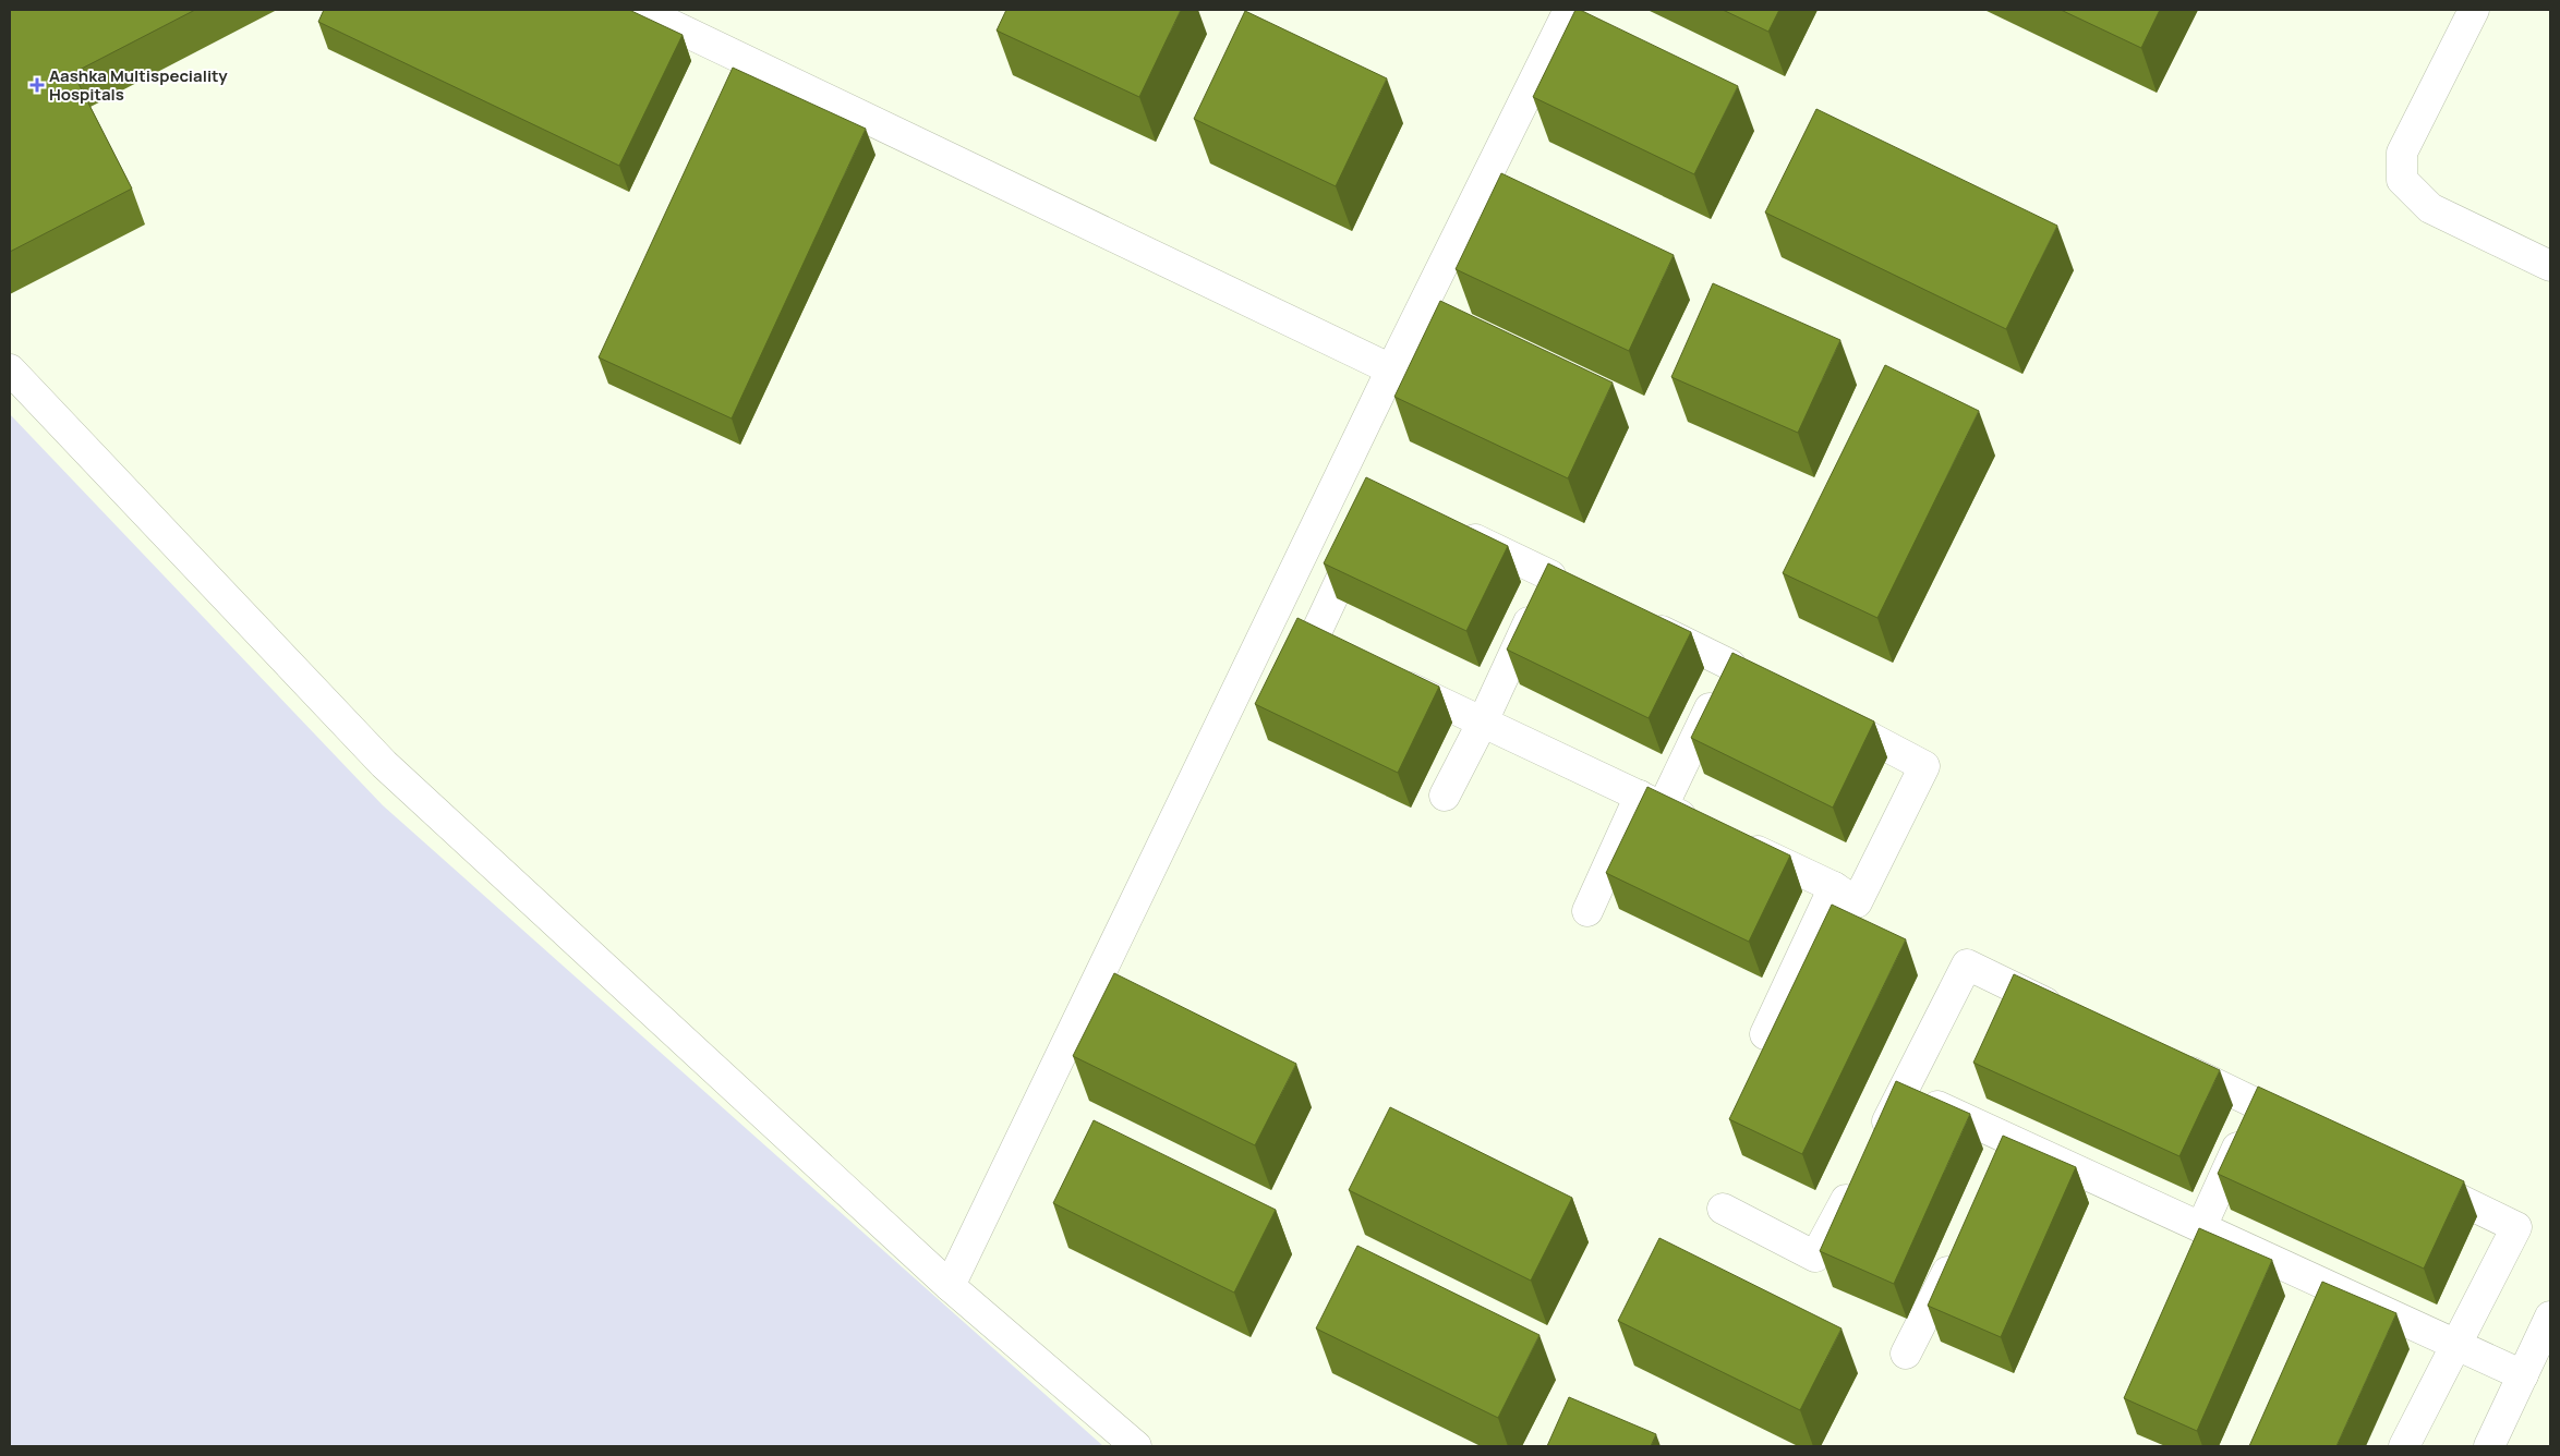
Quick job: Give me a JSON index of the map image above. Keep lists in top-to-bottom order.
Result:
{
  "places": {
    "health": ["Aashka Multispeciality Hospitals"]
  }
}
